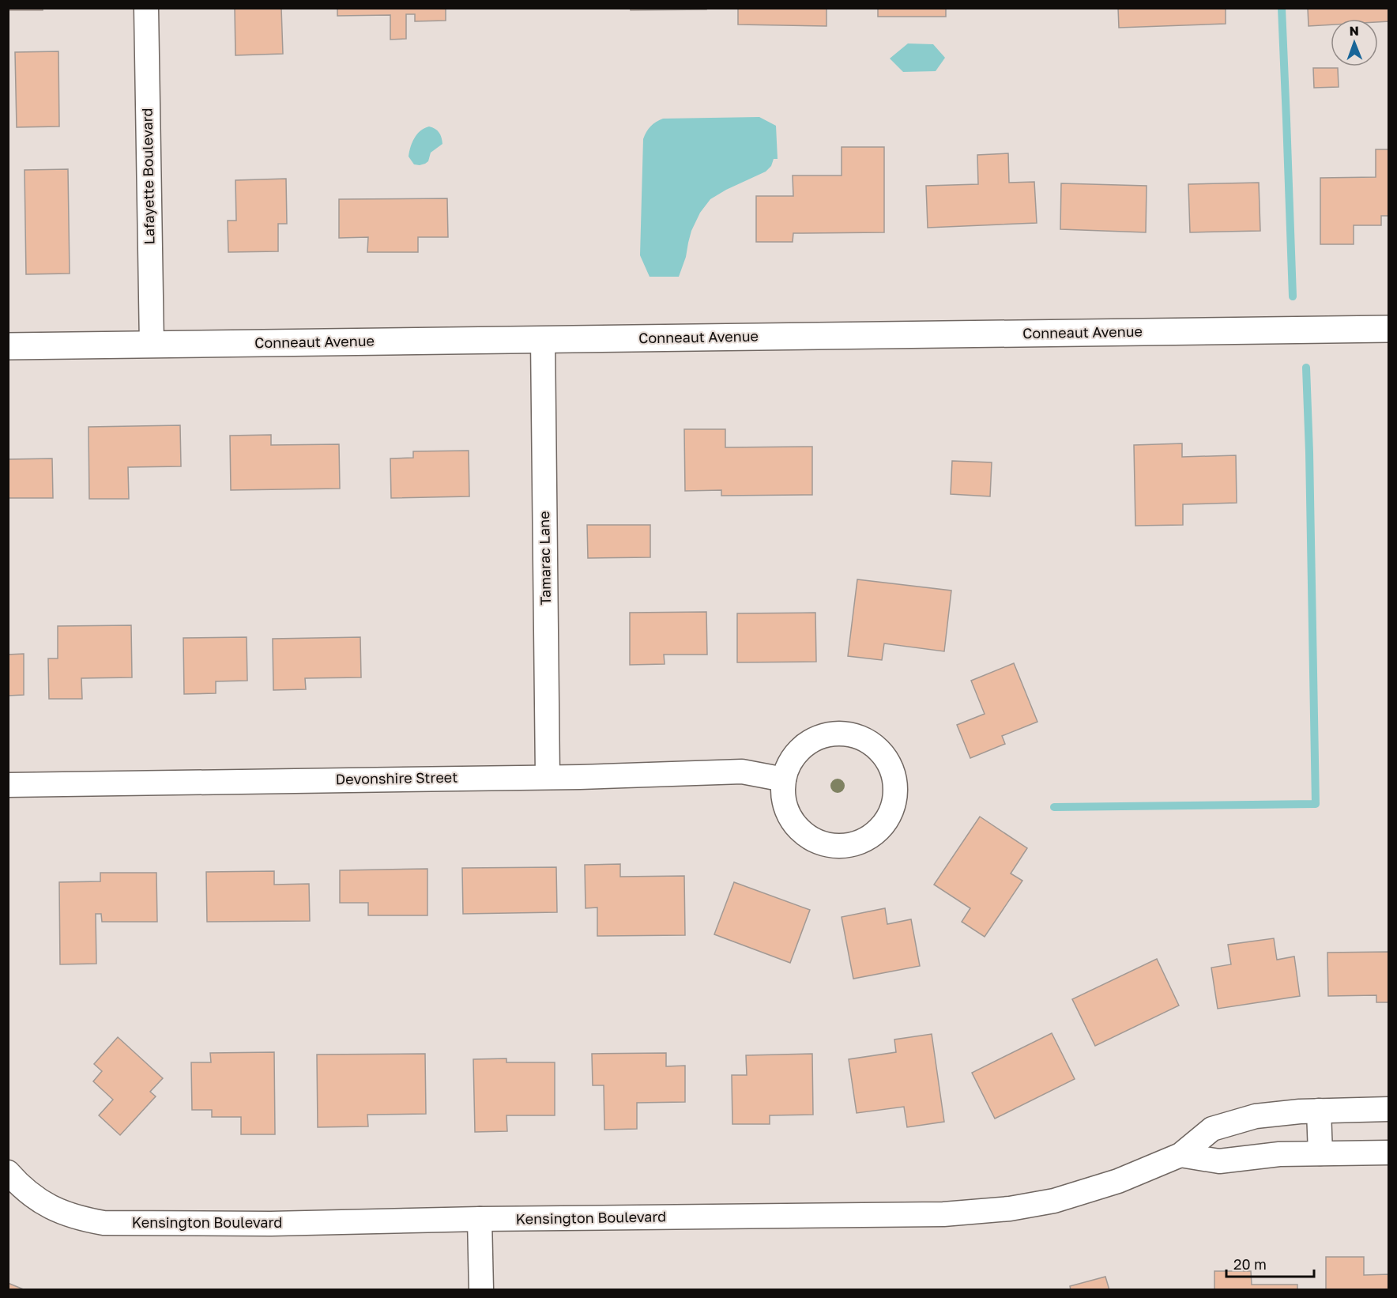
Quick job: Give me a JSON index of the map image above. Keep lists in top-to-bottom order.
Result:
{
  "streets": {
    "street": [
      "Lafayette Boulevard",
      "Conneaut Avenue",
      "Tamarac Lane",
      "Devonshire Street",
      "Kensington Boulevard"
    ]
  },
  "crossings": [
    ["Lafayette Boulevard", "Conneaut Avenue"],
    ["Conneaut Avenue", "Tamarac Lane"],
    ["Tamarac Lane", "Devonshire Street"]
  ],
  "scale_bar": "20 m",
  "north": "top"
}
